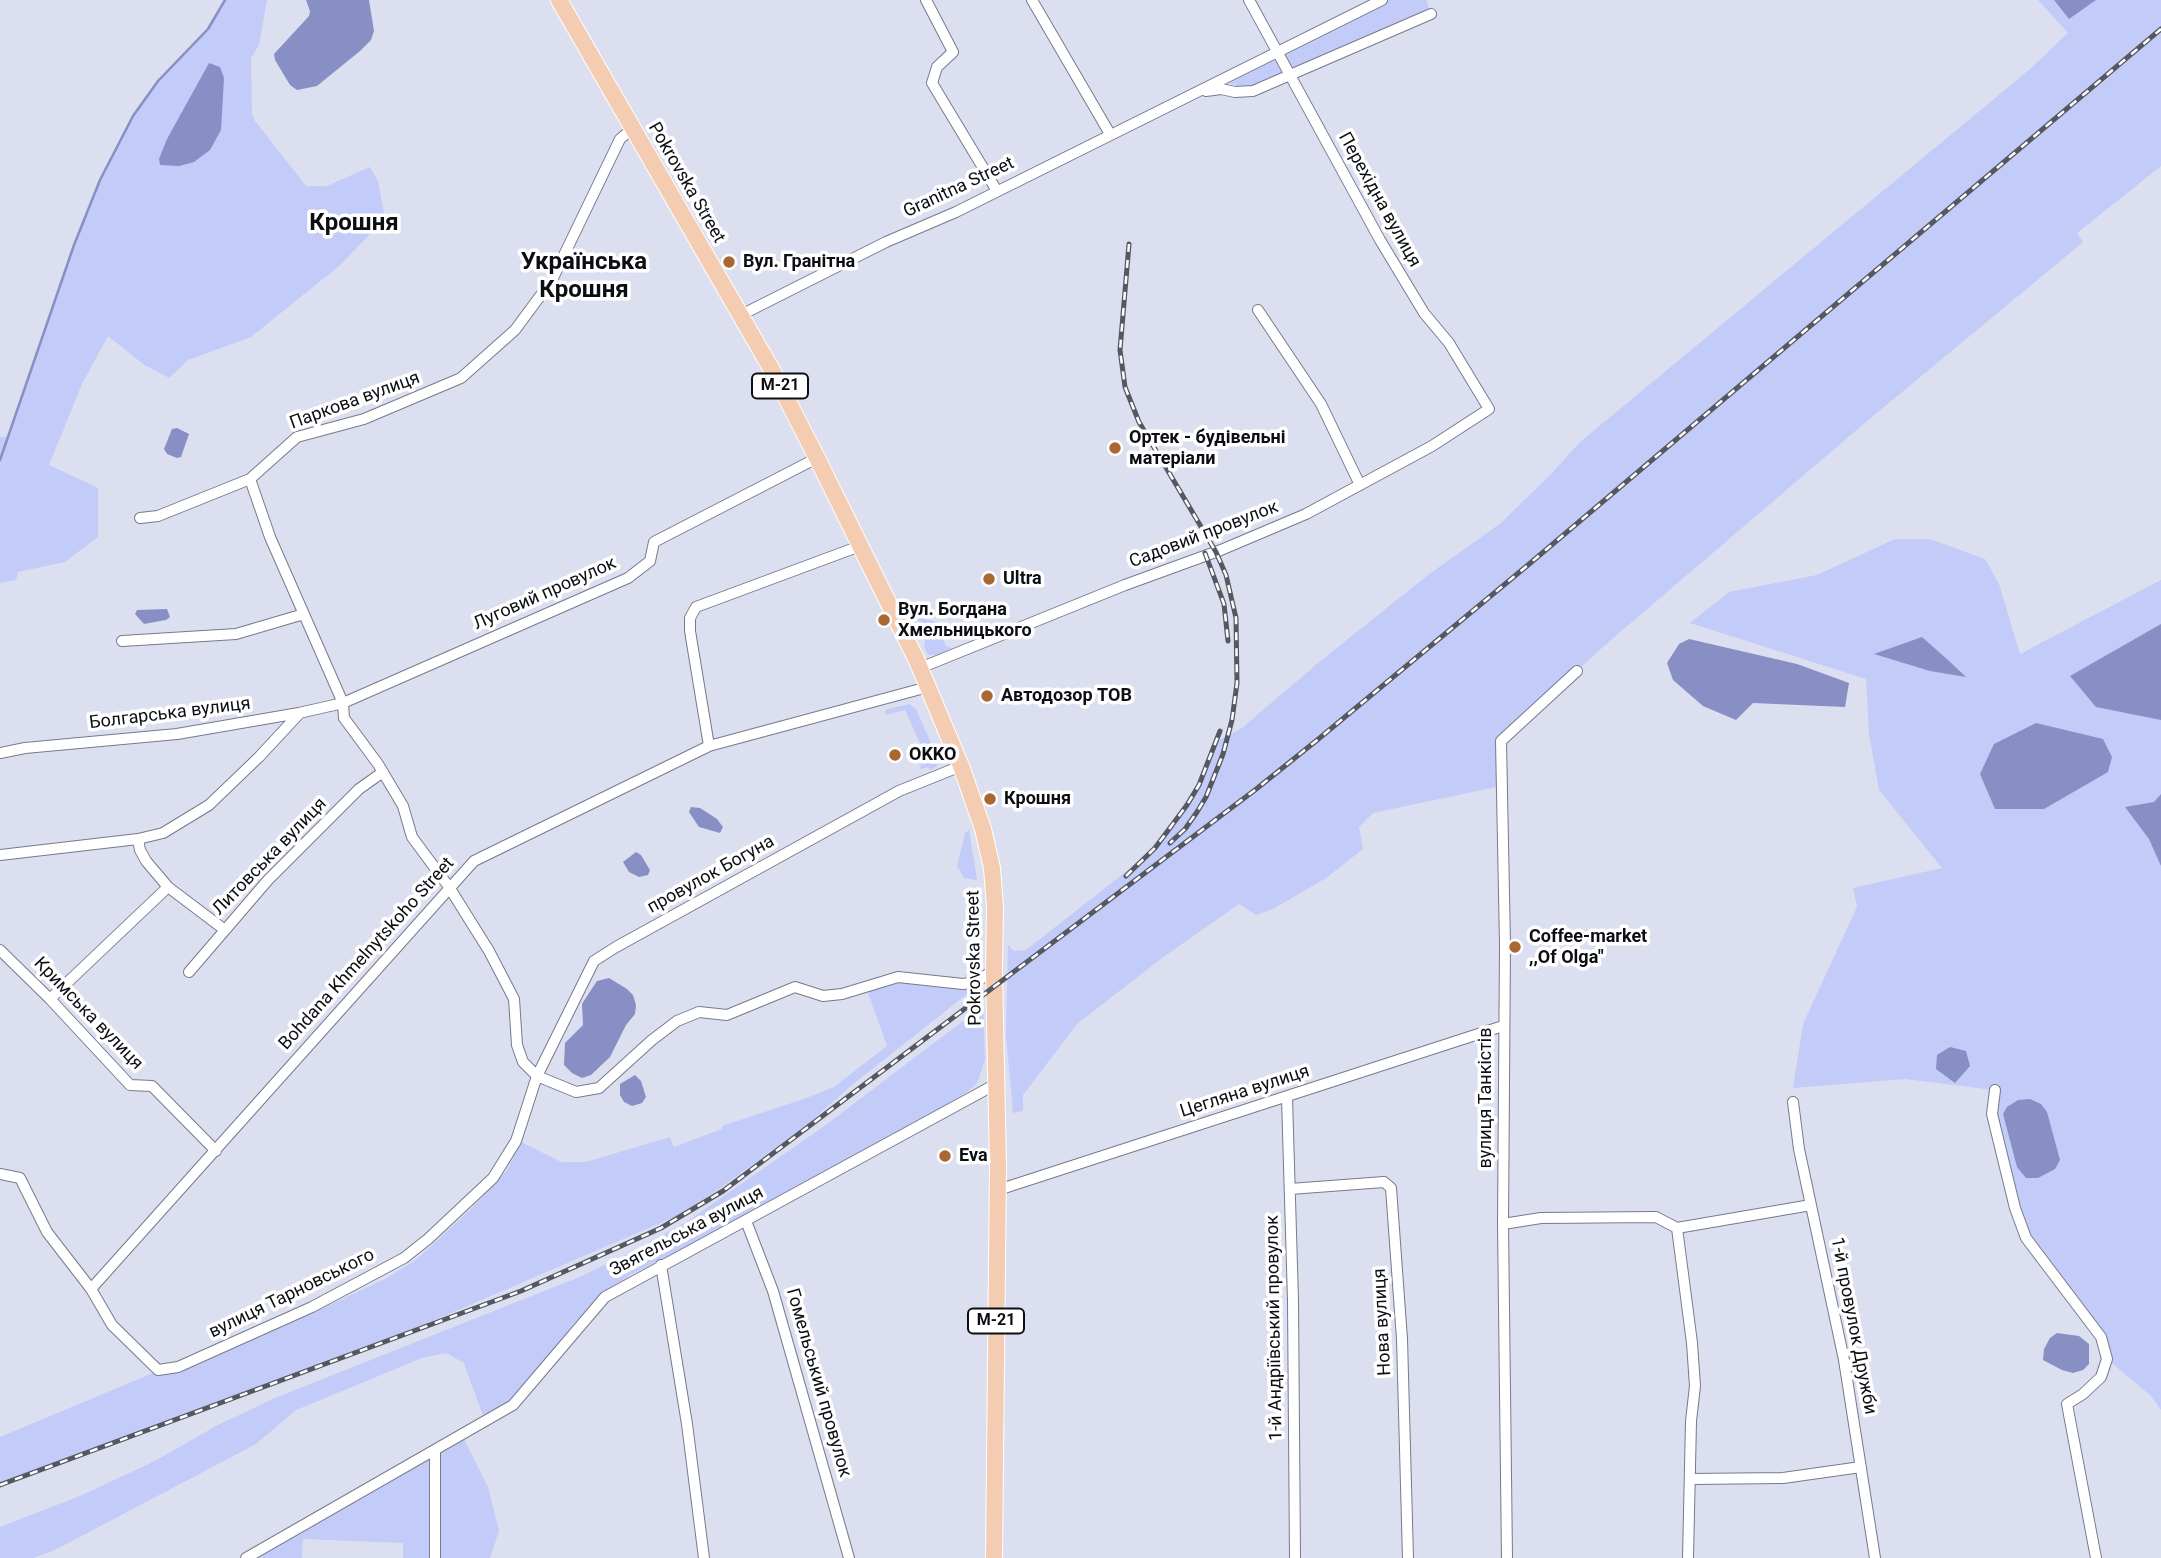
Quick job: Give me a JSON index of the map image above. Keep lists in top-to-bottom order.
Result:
{
  "streets": {
    "highway": ["Pokrovska Street", "М-21"],
    "street": [
      "Granitna Street",
      "Перехідна вулиця",
      "Паркова вулиця",
      "Садовий провулок",
      "Луговий провулок",
      "Болгарська вулиця",
      "Литовська вулиця",
      "провулок Богуна",
      "Bohdana Khmelnytskoho Street",
      "Кримська вулиця",
      "Цегляна вулиця",
      "вулиця Танкістів",
      "Звягельська вулиця",
      "вулиця Тарновського",
      "Нова вулиця",
      "1-й провулок Дружби",
      "1-й Андріївський провулок",
      "Гомельський провулок"
    ]
  },
  "crossings": [
    ["Pokrovska Street", "Granitna Street"],
    ["Pokrovska Street", "Паркова вулиця"],
    ["Pokrovska Street", "Садовий провулок"],
    ["Pokrovska Street", "Луговий провулок"],
    ["Pokrovska Street", "провулок Богуна"],
    ["Pokrovska Street", "Bohdana Khmelnytskoho Street"],
    ["Pokrovska Street", "Цегляна вулиця"],
    ["Pokrovska Street", "Звягельська вулиця"],
    ["Granitna Street", "Перехідна вулиця"],
    ["Перехідна вулиця", "Садовий провулок"],
    ["Луговий провулок", "Болгарська вулиця"],
    ["провулок Богуна", "вулиця Тарновського"],
    ["Bohdana Khmelnytskoho Street", "Кримська вулиця"],
    ["Bohdana Khmelnytskoho Street", "вулиця Тарновського"],
    ["Цегляна вулиця", "вулиця Танкістів"],
    ["Цегляна вулиця", "1-й Андріївський провулок"],
    ["Звягельська вулиця", "Гомельський провулок"],
    ["Нова вулиця", "1-й Андріївський провулок"]
  ],
  "districts": ["Крошня", "Українська Крошня"],
  "places": [
    "Вул. Гранітна",
    "Ортек - будівельні матеріали",
    "Ultra",
    "Вул. Богдана Хмельницького",
    "Автодозор ТОВ",
    "OKKO",
    "Крошня",
    "Coffee-market ,,Of Olga\"",
    "Eva"
  ]
}
